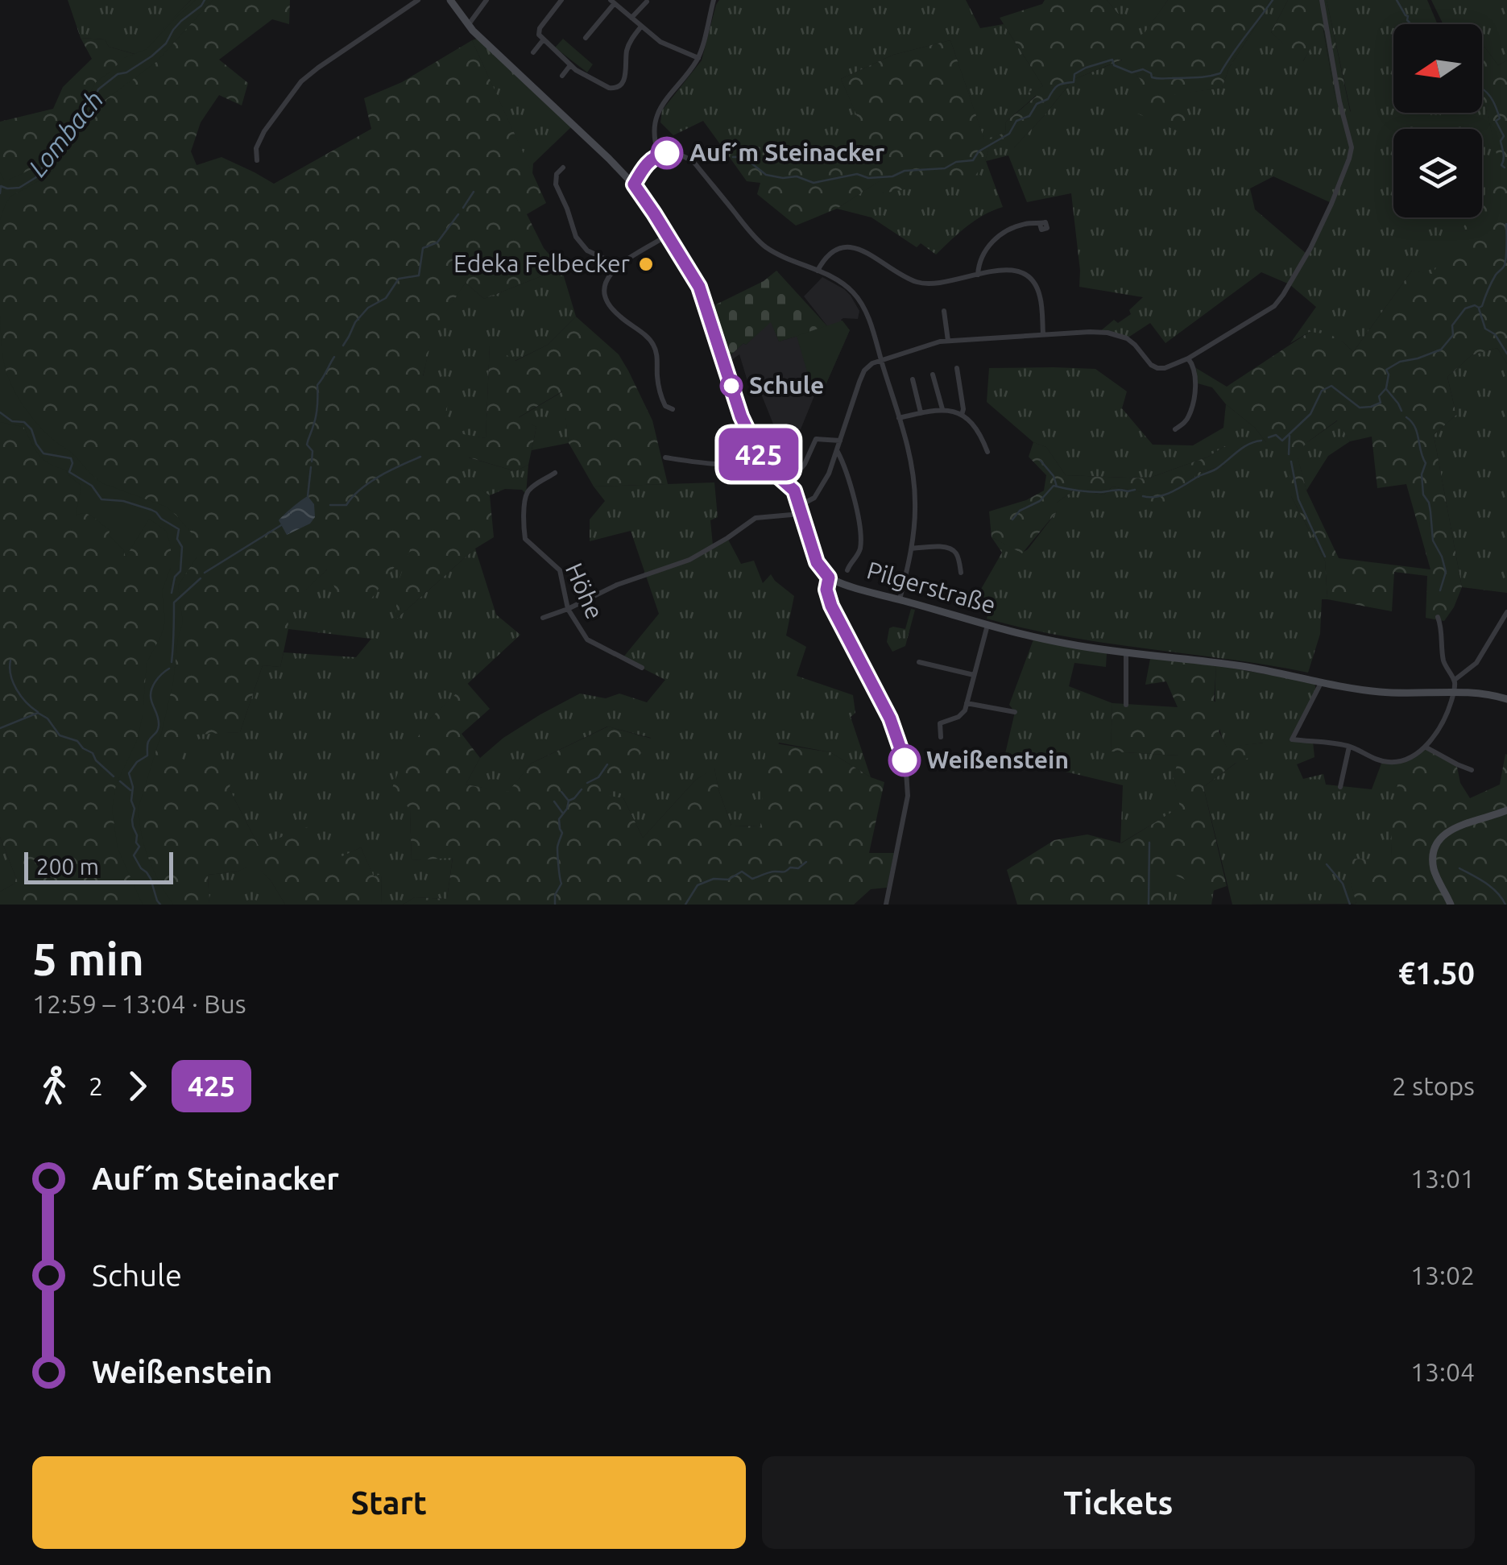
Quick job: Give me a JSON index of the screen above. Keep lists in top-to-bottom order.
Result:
{
  "streets": {
    "main road": ["Pilgerstraße"],
    "street": ["Höhe"]
  },
  "water": ["Lombach"],
  "places": [
    "Auf´m Steinacker",
    "Edeka Felbecker",
    "Schule",
    "Weißenstein"
  ],
  "lines": ["bus line 425"],
  "scale_bar": "200 m",
  "north": "left",
  "page": {
    "on_map": "425",
    "scale": "200 m",
    "heading": ["5 min", "12:59 – 13:04 · Bus", "€1.50"],
    "legs": ["2", "425", "2 stops"],
    "list": [
      {
        "name": "Auf´m Steinacker",
        "value": "13:01"
      },
      {
        "name": "Schule",
        "value": "13:02"
      },
      {
        "name": "Weißenstein",
        "value": "13:04"
      }
    ],
    "buttons": ["Start", "Tickets"]
  }
}
